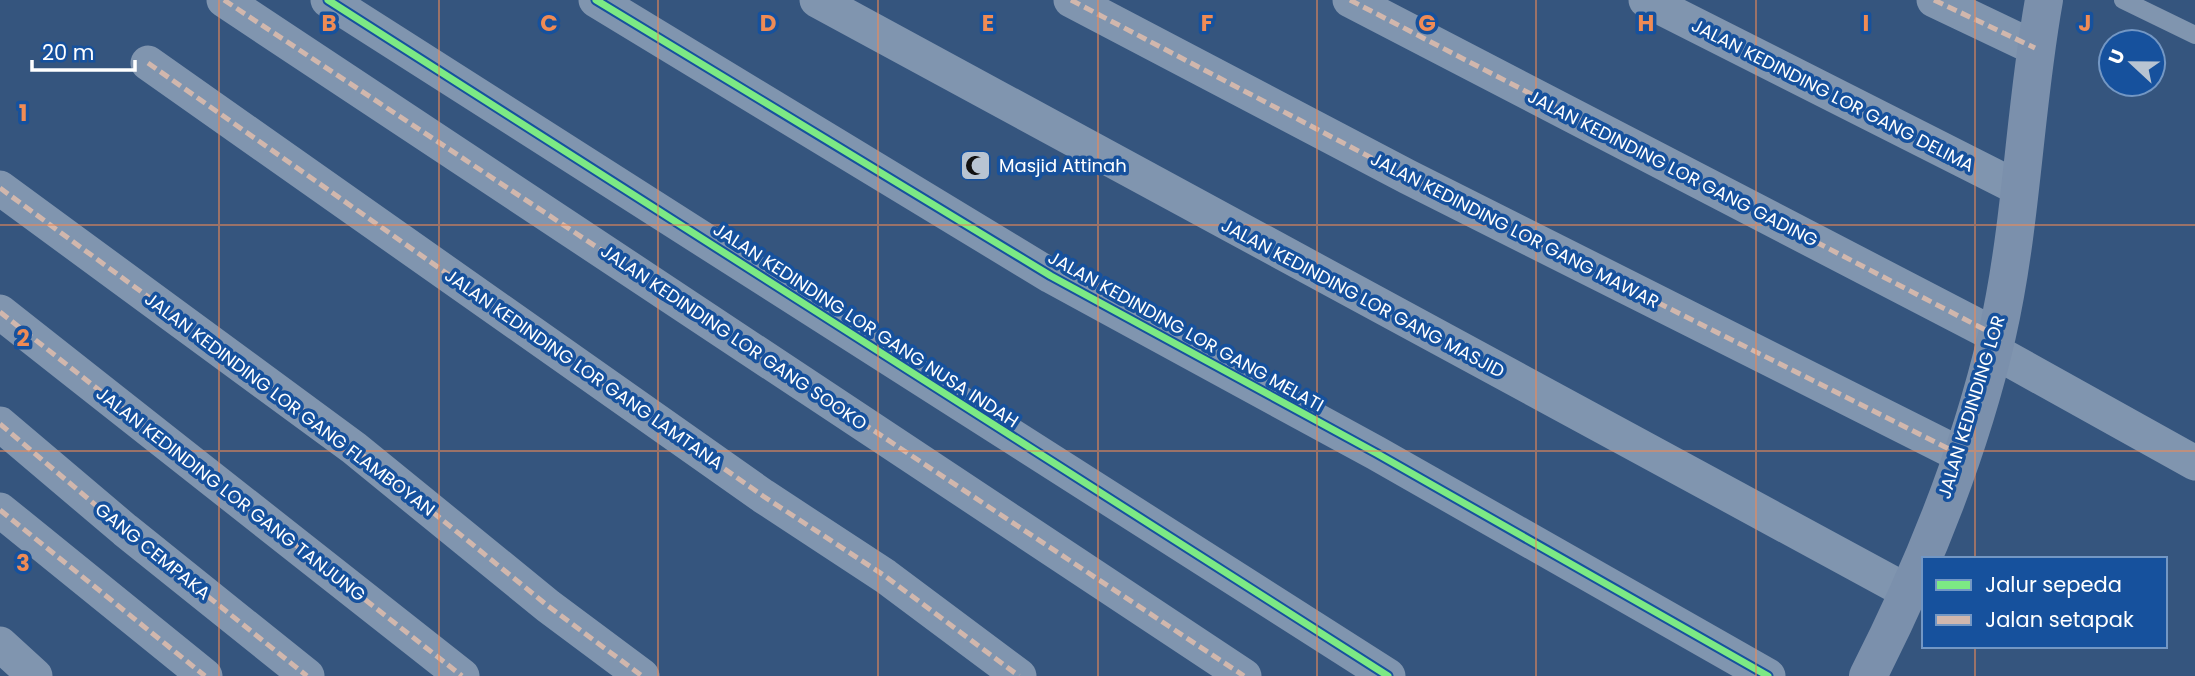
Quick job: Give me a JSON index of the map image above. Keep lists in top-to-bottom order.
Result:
{
  "streets": {
    "main road": ["JALAN KEDINDING LOR"],
    "street": [
      "JALAN KEDINDING LOR GANG DELIMA",
      "JALAN KEDINDING LOR GANG GADING",
      "JALAN KEDINDING LOR GANG MAWAR",
      "JALAN KEDINDING LOR GANG MASJID",
      "JALAN KEDINDING LOR GANG NUSA INDAH",
      "JALAN KEDINDING LOR GANG MELATI",
      "JALAN KEDINDING LOR GANG SOOKO",
      "JALAN KEDINDING LOR GANG LAMTANA",
      "JALAN KEDINDING LOR GANG FLAMBOYAN",
      "JALAN KEDINDING LOR GANG TANJUNG",
      "GANG CEMPAKA"
    ]
  },
  "crossings": [
    ["JALAN KEDINDING LOR GANG DELIMA", "JALAN KEDINDING LOR"],
    ["JALAN KEDINDING LOR GANG GADING", "JALAN KEDINDING LOR"],
    ["JALAN KEDINDING LOR GANG MAWAR", "JALAN KEDINDING LOR"],
    ["JALAN KEDINDING LOR GANG MASJID", "JALAN KEDINDING LOR"]
  ],
  "places": {
    "mosque": ["Masjid Attinah"]
  },
  "legend": ["Jalur sepeda", "Jalan setapak"],
  "scale_bar": "20 m",
  "north": "left",
  "grid": {
    "columns": [
      "B",
      "C",
      "D",
      "E",
      "F",
      "G",
      "H",
      "I",
      "J"
    ],
    "rows": ["1", "2", "3"]
  }
}
